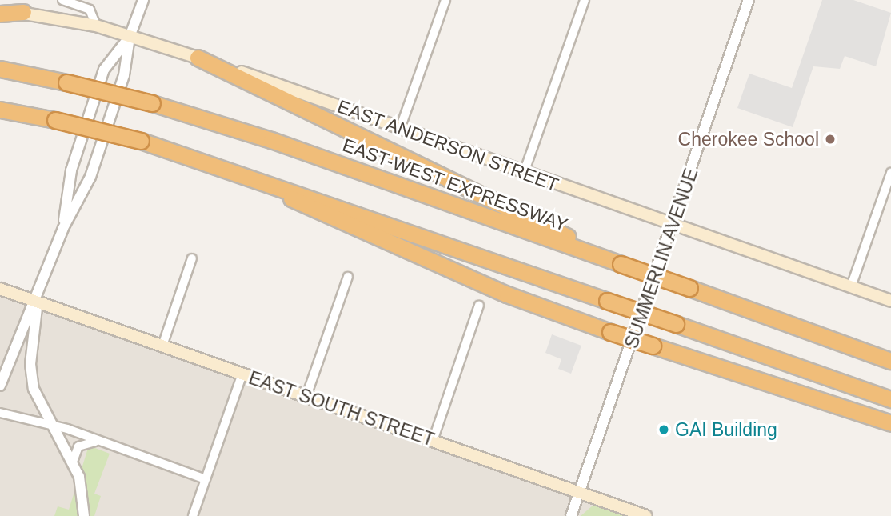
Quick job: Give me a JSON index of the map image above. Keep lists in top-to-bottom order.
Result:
{
  "streets": {
    "highway": ["EAST-WEST EXPRESSWAY"],
    "main road": ["EAST ANDERSON STREET", "EAST SOUTH STREET"],
    "street": ["SUMMERLIN AVENUE"]
  },
  "crossings": [
    ["EAST ANDERSON STREET", "SUMMERLIN AVENUE"],
    ["SUMMERLIN AVENUE", "EAST SOUTH STREET"]
  ],
  "places": ["Cherokee School", "GAI Building"]
}
